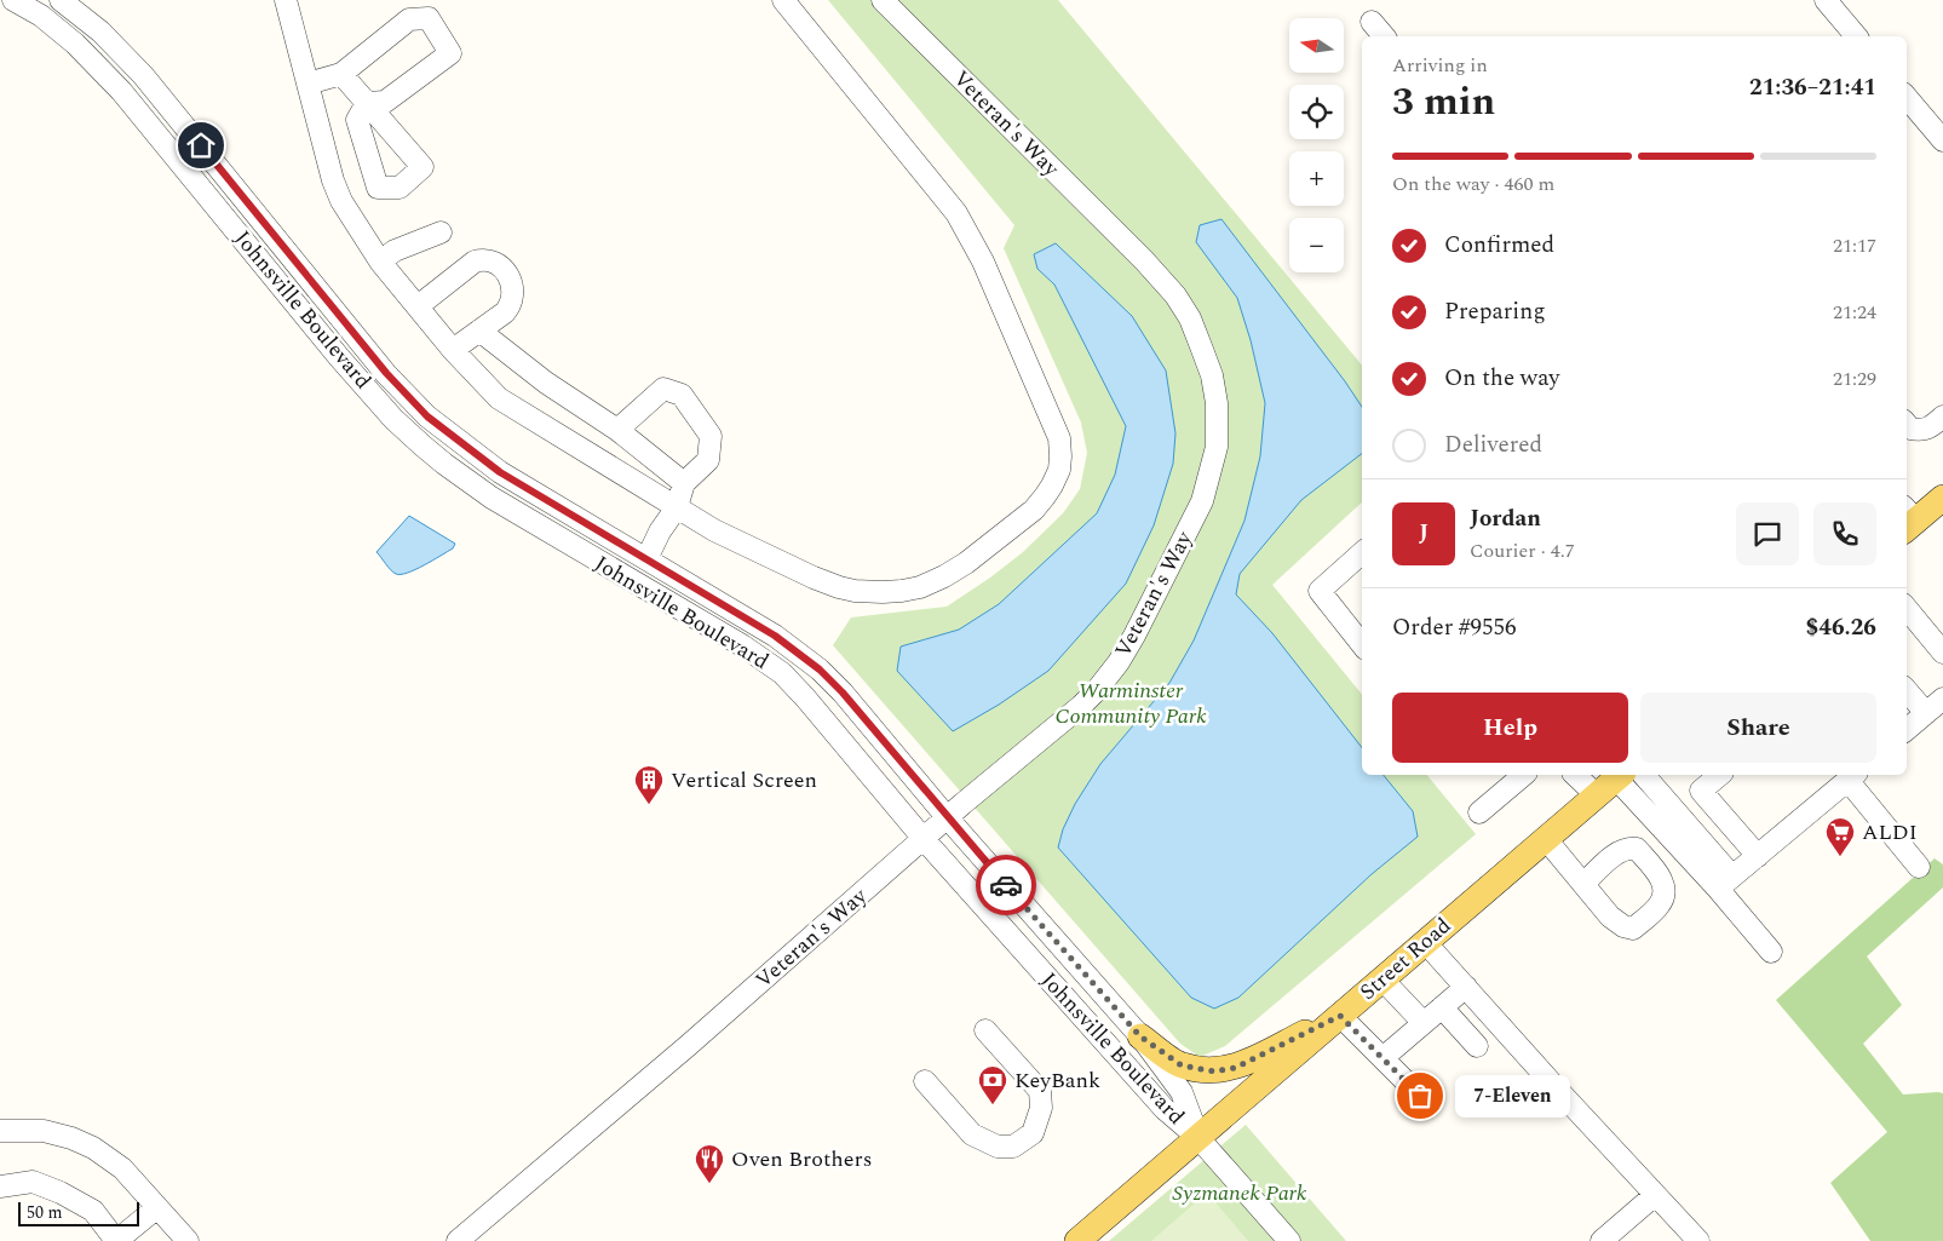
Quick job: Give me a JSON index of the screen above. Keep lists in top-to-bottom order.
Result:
{
  "streets": {
    "main road": ["Street Road"],
    "street": ["Veteran's Way", "Johnsville Boulevard"]
  },
  "crossings": [
    ["Veteran's Way", "Johnsville Boulevard"],
    ["Johnsville Boulevard", "Street Road"]
  ],
  "parks": ["Warminster Community Park", "Syzmanek Park"],
  "places": {
    "building": ["Vertical Screen"],
    "supermarket": ["ALDI"],
    "other": ["7-Eleven"],
    "bank": ["KeyBank"],
    "restaurant": ["Oven Brothers"]
  },
  "scale_bar": "50 m",
  "north": "left",
  "page": {
    "map_buttons": ["+", "−"],
    "heading": ["3 min", "Arriving in", "21:36–21:41"],
    "panel": [
      "Jordan",
      "Courier · 4.7",
      "Order #9556",
      "$46.26"
    ],
    "bar": "On the way · 460 m",
    "list": [
      ["Confirmed", "21:17"],
      ["Preparing", "21:24"],
      ["On the way", "21:29"],
      "Delivered"
    ],
    "round": "J",
    "buttons": ["Help", "Share"],
    "bubble": "7-Eleven",
    "scale": "50 m"
  }
}
